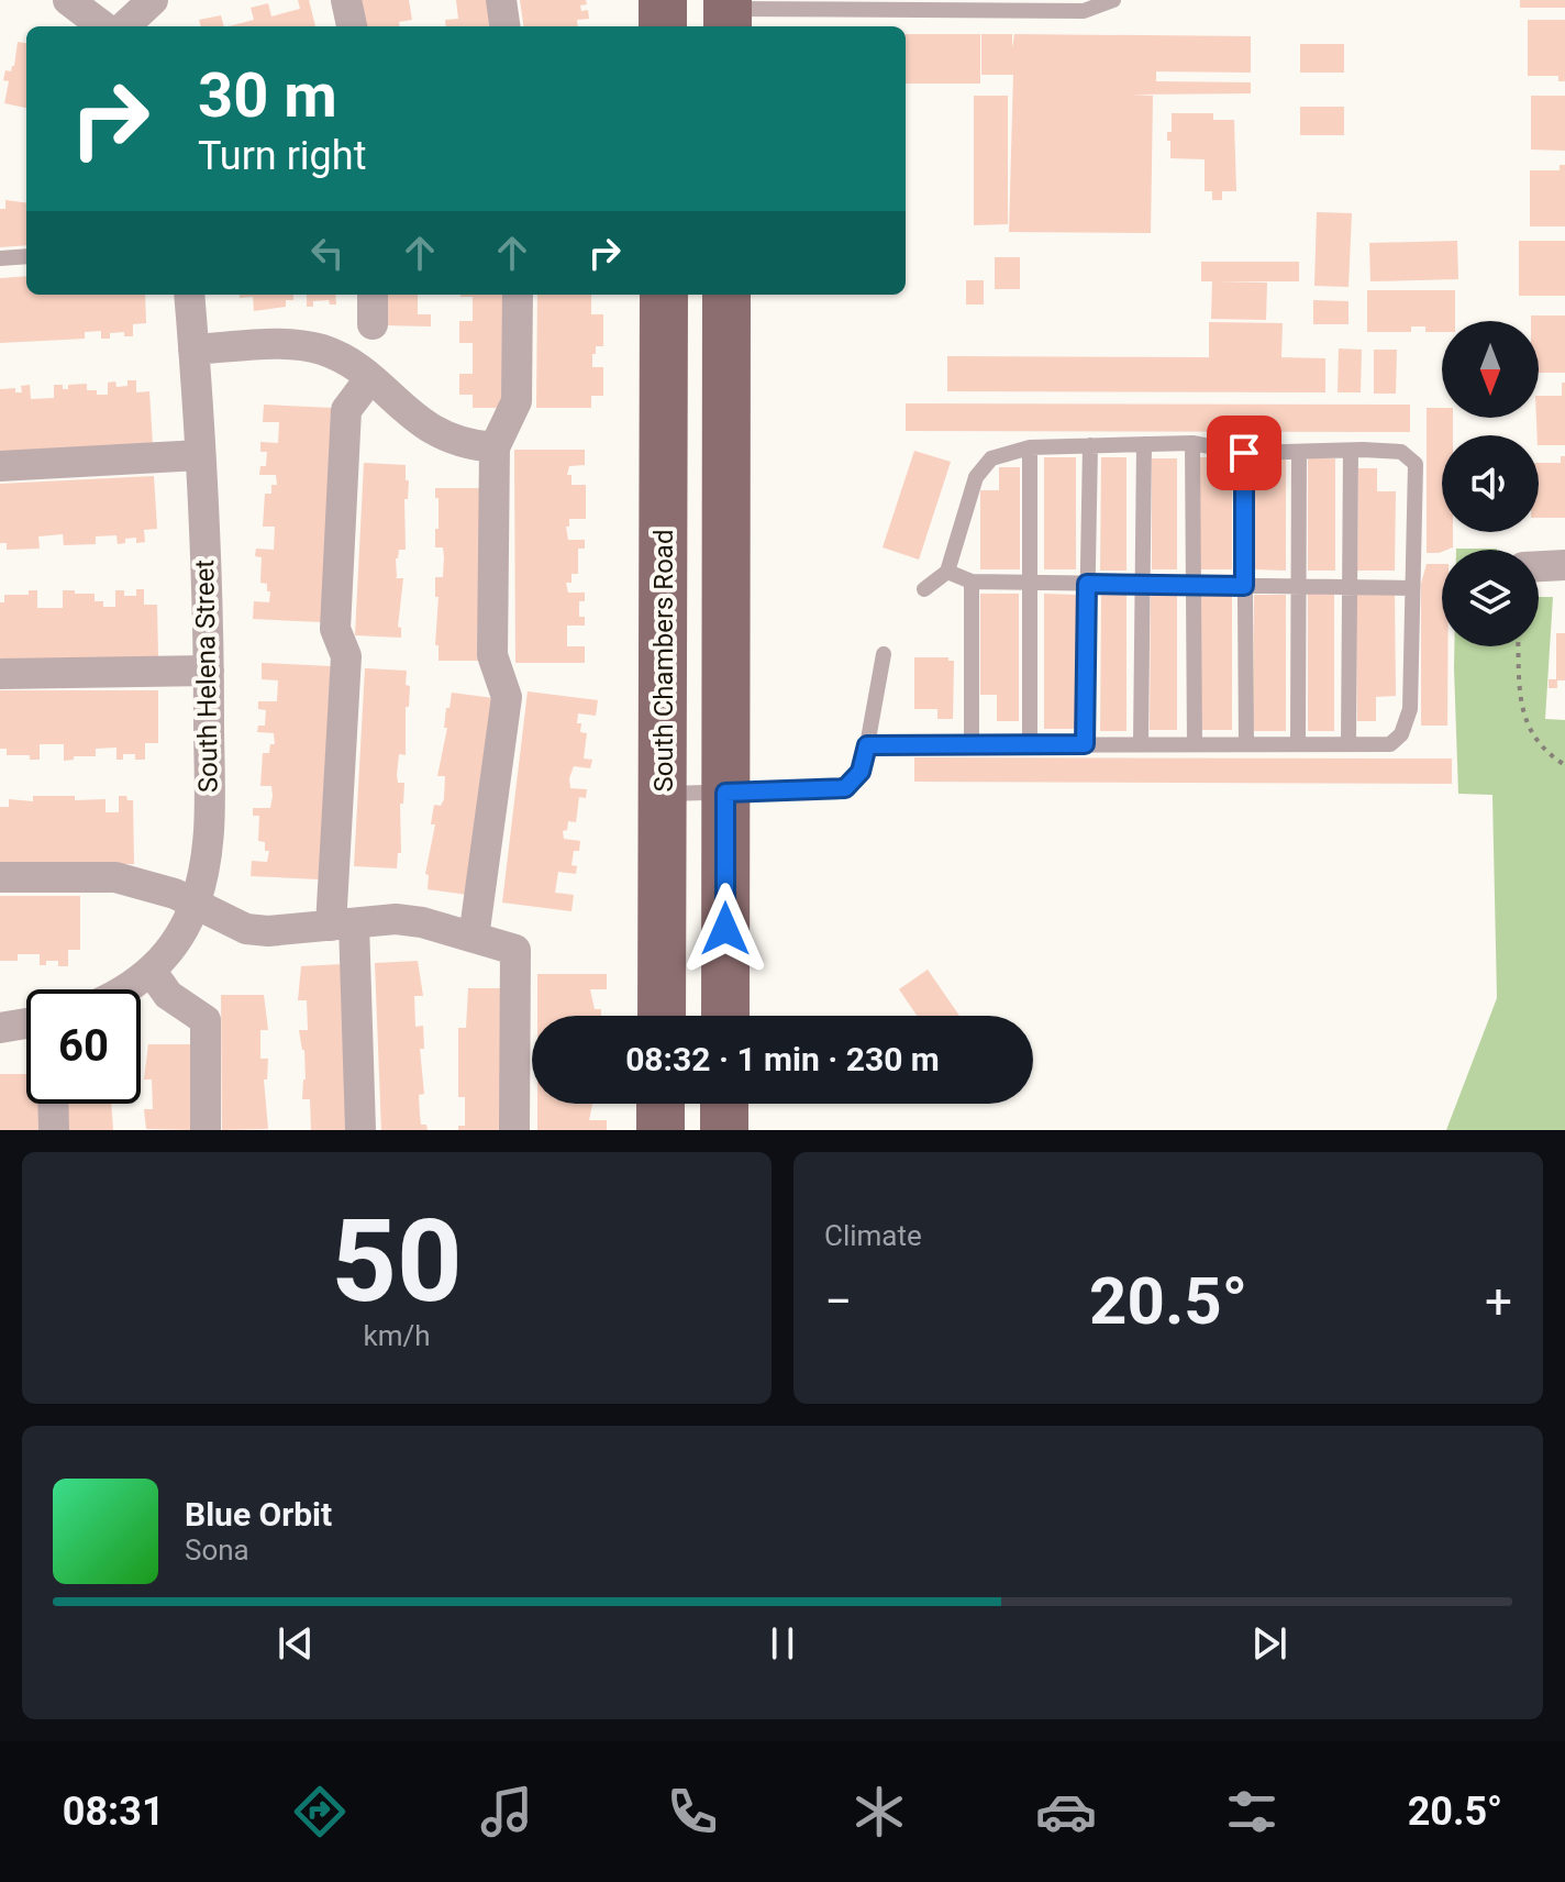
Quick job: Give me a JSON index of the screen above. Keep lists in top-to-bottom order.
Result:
{
  "streets": {
    "main road": ["South Chambers Road"],
    "street": ["South Helena Street"]
  },
  "north": "bottom",
  "page": {
    "turn": ["30 m", "Turn right"],
    "limit": "60",
    "trip": "08:32 · 1 min · 230 m",
    "tile": [
      ["50", "km/h"],
      "Climate"
    ],
    "heat": ["−", "20.5°", "+"],
    "song": ["Blue Orbit", "Sona"],
    "tabs": ["08:31", "20.5°"]
  }
}
